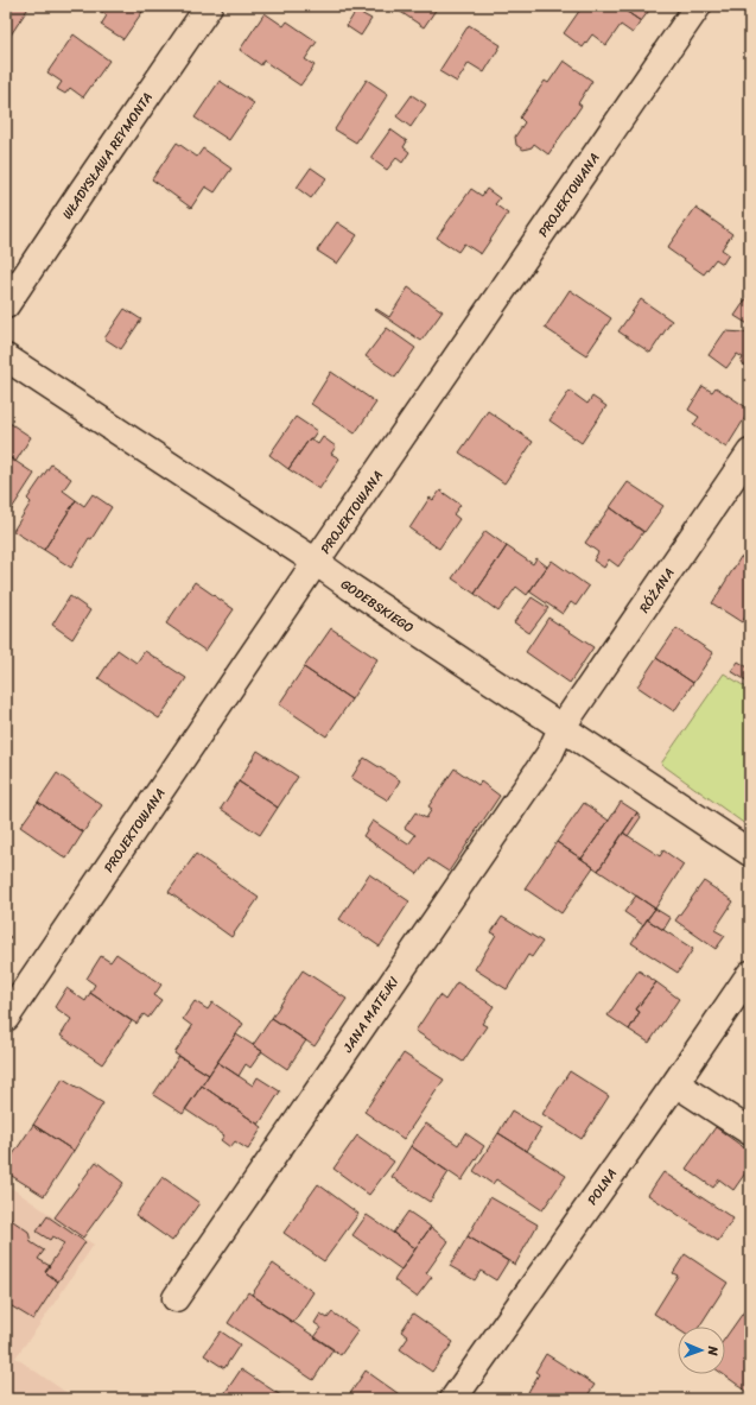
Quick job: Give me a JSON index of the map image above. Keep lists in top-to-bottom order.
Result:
{
  "streets": {
    "street": [
      "WŁADYSŁAWA REYMONTA",
      "PROJEKTOWANA",
      "RÓŻANA",
      "GODEBSKIEGO",
      "JANA MATEJKI",
      "POLNA"
    ]
  },
  "crossings": [
    ["PROJEKTOWANA", "GODEBSKIEGO"],
    ["RÓŻANA", "GODEBSKIEGO"],
    ["RÓŻANA", "JANA MATEJKI"],
    ["GODEBSKIEGO", "JANA MATEJKI"]
  ],
  "north": "right"
}
